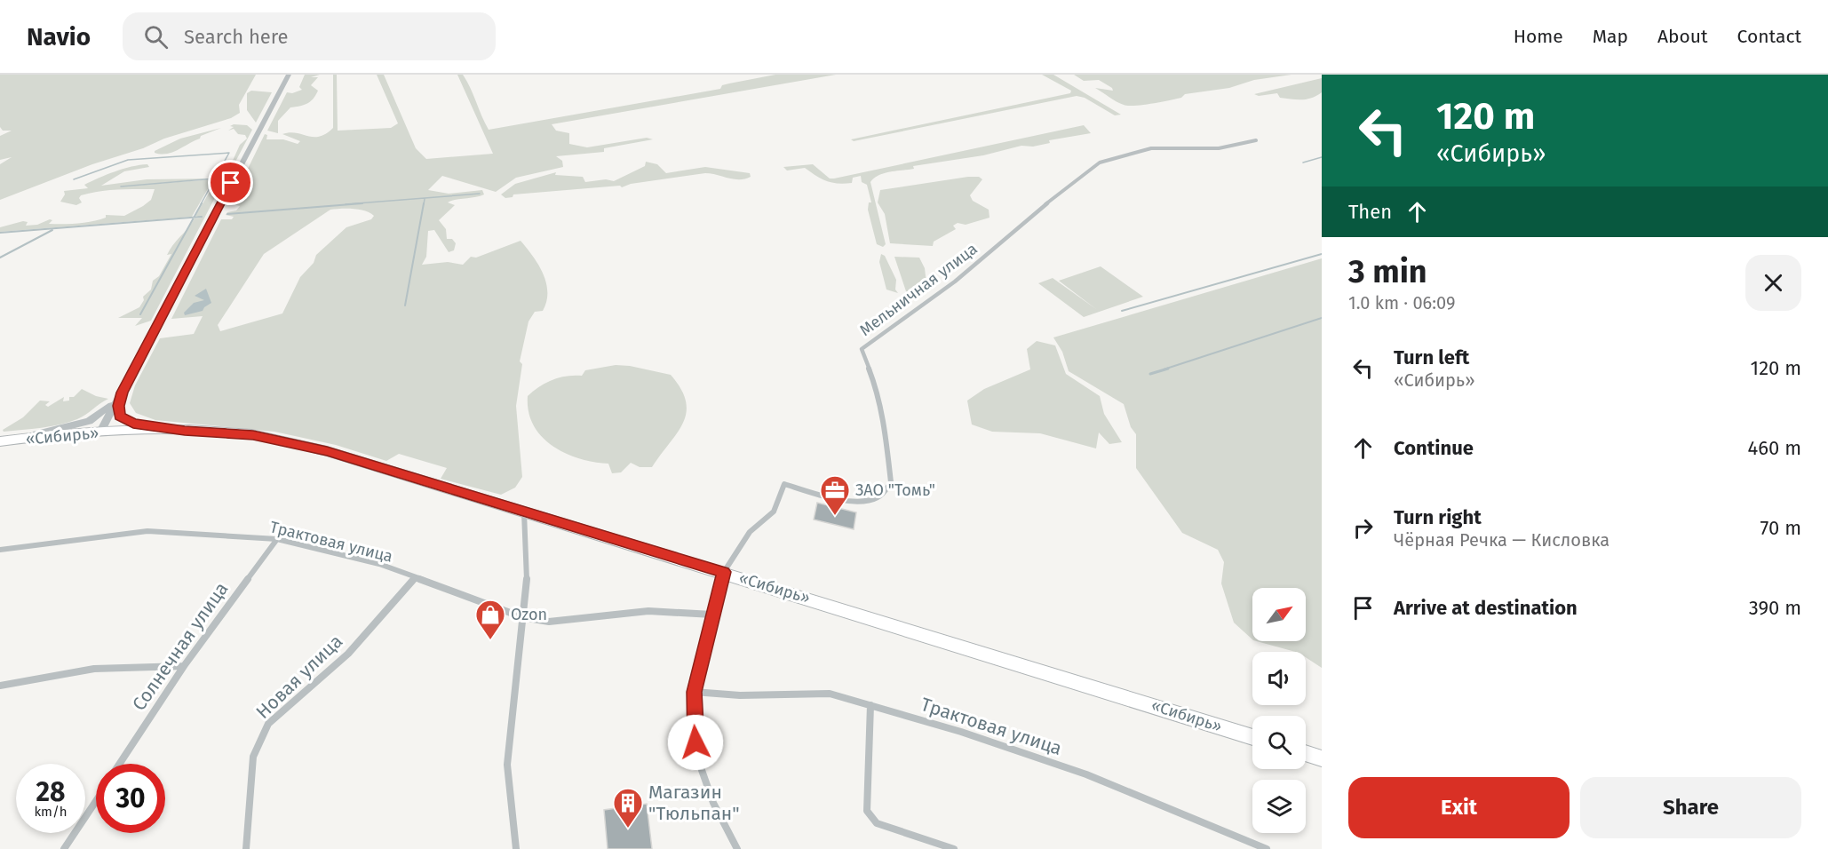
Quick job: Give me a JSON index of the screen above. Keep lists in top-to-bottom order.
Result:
{
  "streets": {
    "highway": ["«Сибирь»"],
    "street": [
      "Мельничная улица",
      "Трактовая улица",
      "Солнечная улица",
      "Новая улица"
    ]
  },
  "crossings": [
    ["Мельничная улица", "«Сибирь»"],
    ["Трактовая улица", "Солнечная улица"],
    ["Трактовая улица", "Новая улица"]
  ],
  "places": {
    "office": ["ЗАО \"Томь\""],
    "shop": ["Ozon"],
    "building": ["Магазин \"Тюльпан\""]
  },
  "north": "top right",
  "page": {
    "header": "Navio",
    "search": "Search here",
    "nav": [
      "Home",
      "Map",
      "About",
      "Contact"
    ],
    "turn": ["120 m", "«Сибирь»"],
    "then": "Then",
    "heading": ["3 min", "1.0 km · 06:09"],
    "list": [
      {
        "name": "Turn left",
        "note": "«Сибирь»",
        "value": "120 m"
      },
      {
        "name": "Continue",
        "value": "460 m"
      },
      {
        "name": "Turn right",
        "note": "Чёрная Речка — Кисловка",
        "value": "70 m"
      },
      {
        "name": "Arrive at destination",
        "value": "390 m"
      }
    ],
    "speed": "28 km/h",
    "limit": "30",
    "buttons": ["Exit", "Share"]
  }
}
